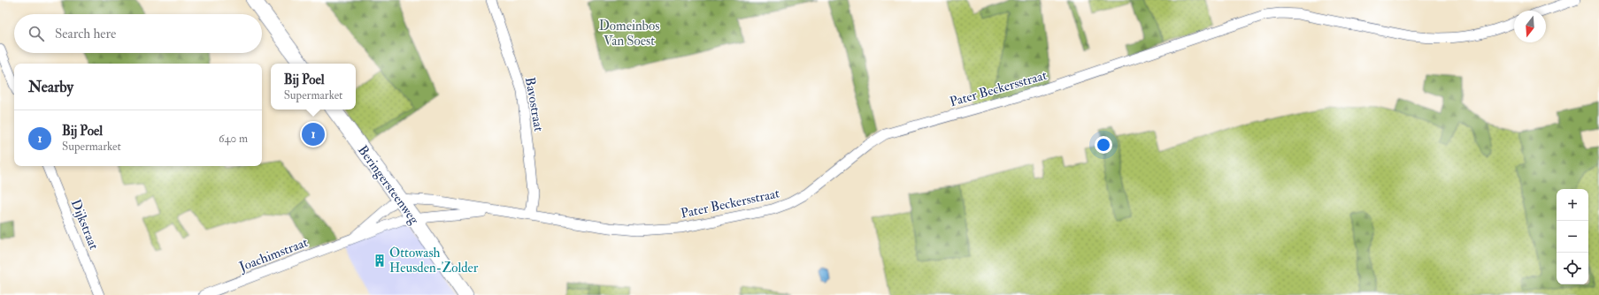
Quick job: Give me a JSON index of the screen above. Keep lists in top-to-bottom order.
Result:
{
  "streets": {
    "main road": ["Beringersteenweg"],
    "street": [
      "Pater Beckersstraat",
      "Bavostraat",
      "Dijkstraat",
      "Joachimstraat"
    ]
  },
  "crossings": [
    ["Pater Beckersstraat", "Bavostraat"],
    ["Pater Beckersstraat", "Beringersteenweg"],
    ["Pater Beckersstraat", "Joachimstraat"],
    ["Beringersteenweg", "Joachimstraat"]
  ],
  "parks": ["Domeinbos Van Soest"],
  "places": {
    "building": ["Ottowash Heusden-Zolder"]
  },
  "north": "bottom",
  "page": {
    "search": "Search here",
    "popup": ["Bij Poel", "Supermarket"],
    "heading": "Nearby",
    "list": [
      {
        "mark": "1",
        "name": "Bij Poel",
        "note": "Supermarket",
        "value": "640 m"
      }
    ],
    "pins": "1",
    "map_buttons": ["+", "−"]
  }
}
